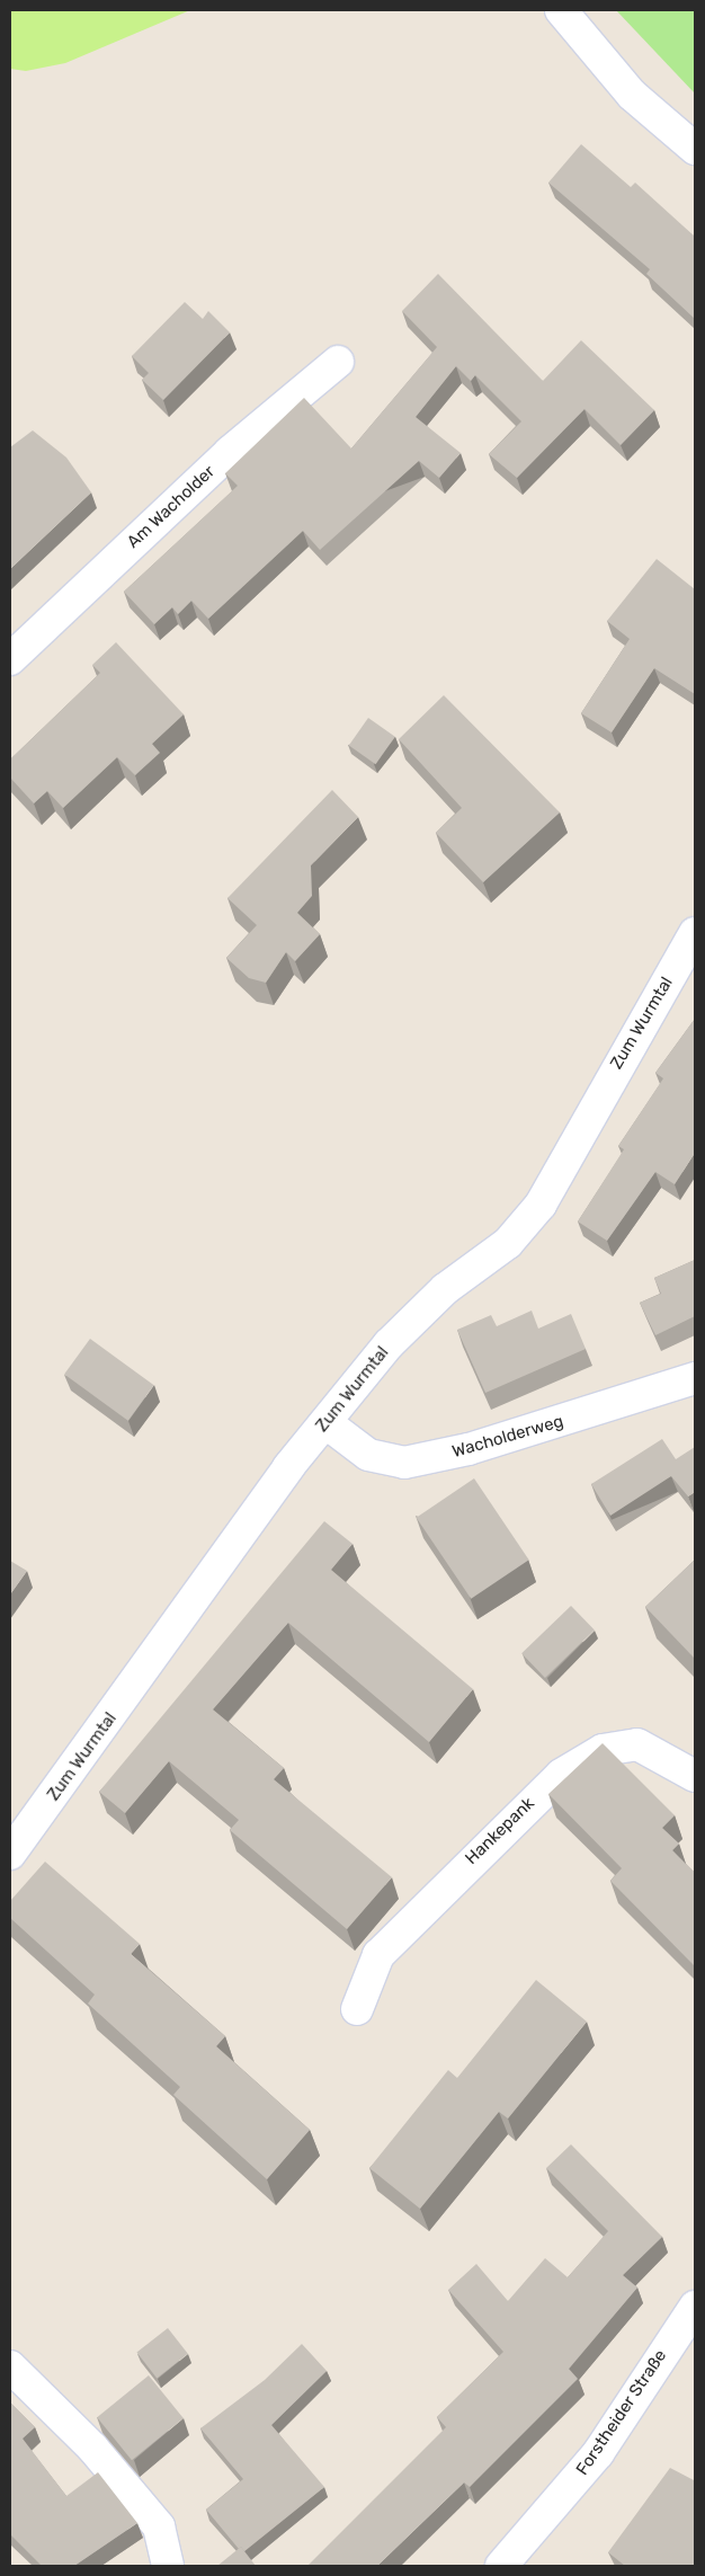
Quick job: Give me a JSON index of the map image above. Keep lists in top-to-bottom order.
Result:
{
  "streets": {
    "street": [
      "Am Wacholder",
      "Zum Wurmtal",
      "Wacholderweg",
      "Hankepank",
      "Forstheider Straße"
    ]
  },
  "crossings": [
    ["Zum Wurmtal", "Wacholderweg"]
  ]
}
